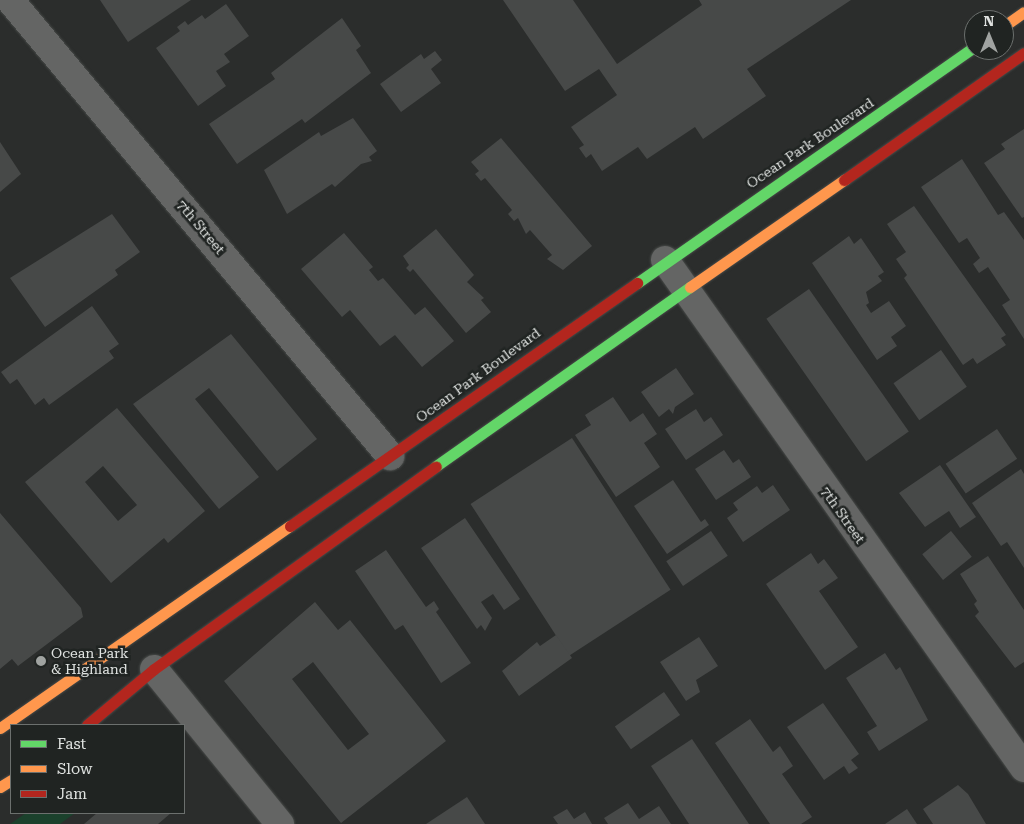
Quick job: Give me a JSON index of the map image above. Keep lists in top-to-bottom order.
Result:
{
  "streets": {
    "street": ["Ocean Park Boulevard", "7th Street"]
  },
  "crossings": [
    ["Ocean Park Boulevard", "7th Street"]
  ],
  "places": ["Ocean Park & Highland"],
  "legend": ["Fast", "Slow", "Jam"],
  "north": "top"
}
